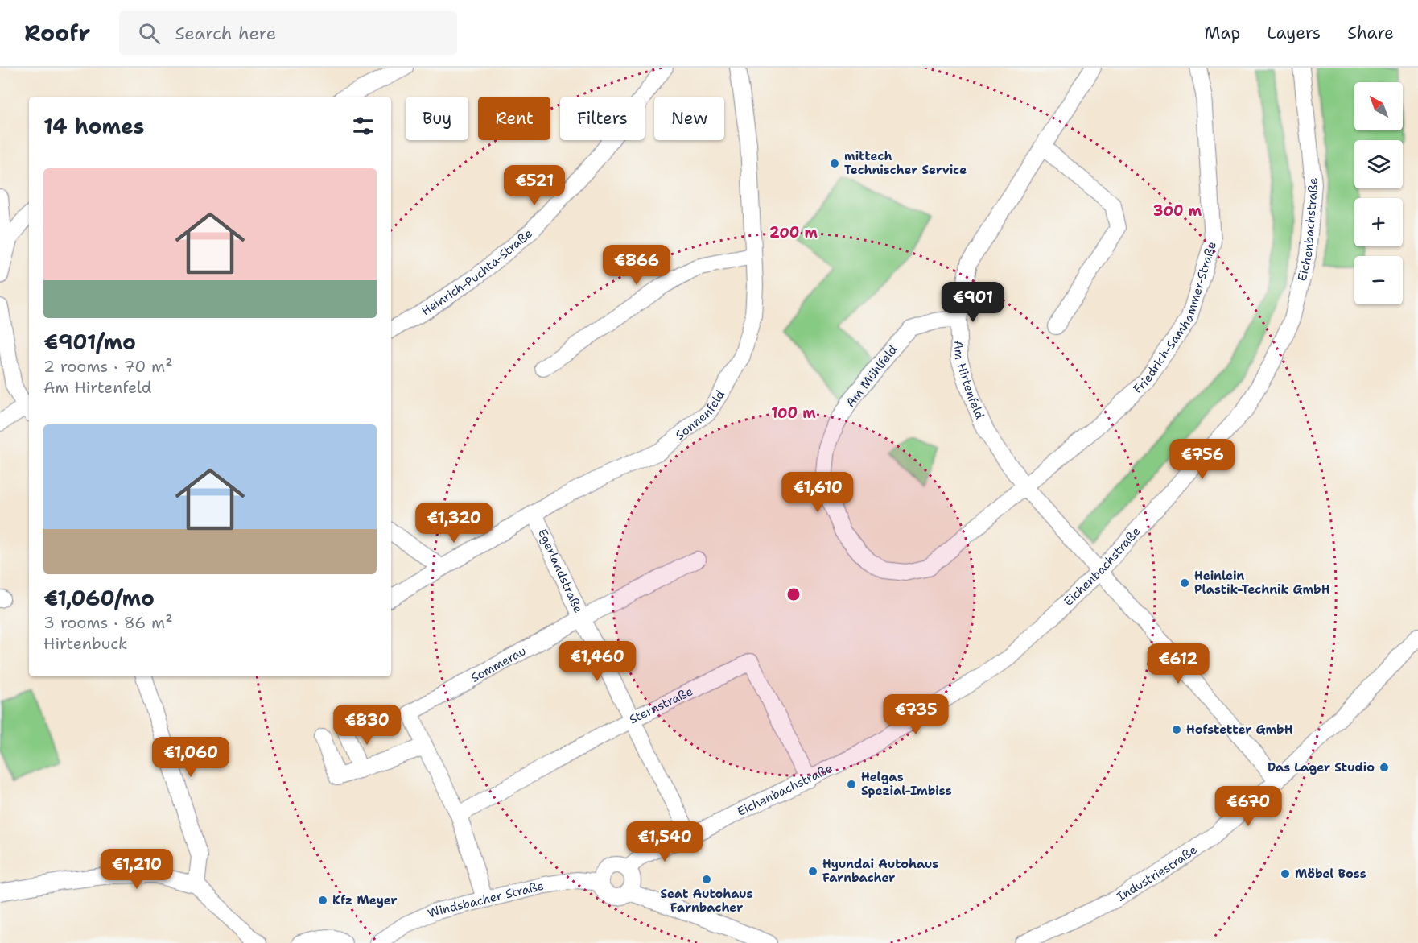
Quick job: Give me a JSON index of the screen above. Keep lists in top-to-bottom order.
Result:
{
  "streets": {
    "street": [
      "Eichenbachstraße",
      "Heinrich-Puchta-Straße",
      "Friedrich-Samhammer-Straße",
      "Am Mühlfeld",
      "Am Hirtenfeld",
      "Sonnenfeld",
      "Egerlandstraße",
      "Sommerau",
      "Sternstraße",
      "Industriestraße",
      "Windsbacher Straße"
    ]
  },
  "crossings": [
    ["Eichenbachstraße", "Am Hirtenfeld"],
    ["Eichenbachstraße", "Egerlandstraße"],
    ["Eichenbachstraße", "Sternstraße"],
    ["Eichenbachstraße", "Windsbacher Straße"],
    ["Friedrich-Samhammer-Straße", "Am Mühlfeld"],
    ["Friedrich-Samhammer-Straße", "Am Hirtenfeld"],
    ["Am Mühlfeld", "Am Hirtenfeld"],
    ["Am Hirtenfeld", "Industriestraße"],
    ["Sonnenfeld", "Egerlandstraße"],
    ["Egerlandstraße", "Sommerau"],
    ["Egerlandstraße", "Sternstraße"],
    ["Sommerau", "Sternstraße"],
    ["Sommerau", "Windsbacher Straße"]
  ],
  "places": [
    "mittech Technischer Service",
    "Heinlein Plastik-Technik GmbH",
    "Hofstetter GmbH",
    "Das Lager Studio",
    "Helgas Spezial-Imbiss",
    "Hyundai Autohaus Farnbacher",
    "Möbel Boss",
    "Seat Autohaus Farnbacher",
    "Kfz Meyer"
  ],
  "north": "top left",
  "page": {
    "header": "Roofr",
    "search": "Search here",
    "nav": ["Map", "Layers", "Share"],
    "map_buttons": ["+", "−"],
    "chip": [
      "Buy",
      "Rent",
      "Filters",
      "New"
    ],
    "heading": "14 homes",
    "list": [
      {
        "name": "€901/mo",
        "note": "2 rooms · 70 m² · Am Hirtenfeld"
      },
      {
        "name": "€1,060/mo",
        "note": "3 rooms · 86 m² · Hirtenbuck"
      }
    ],
    "price": [
      "€521",
      "€866",
      "€901",
      "€756",
      "€1,610",
      "€1,320",
      "€1,460",
      "€612",
      "€735",
      "€830",
      "€1,060",
      "€670",
      "€1,540",
      "€1,210"
    ]
  },
  "rings": ["300 m", "200 m", "100 m"]
}
